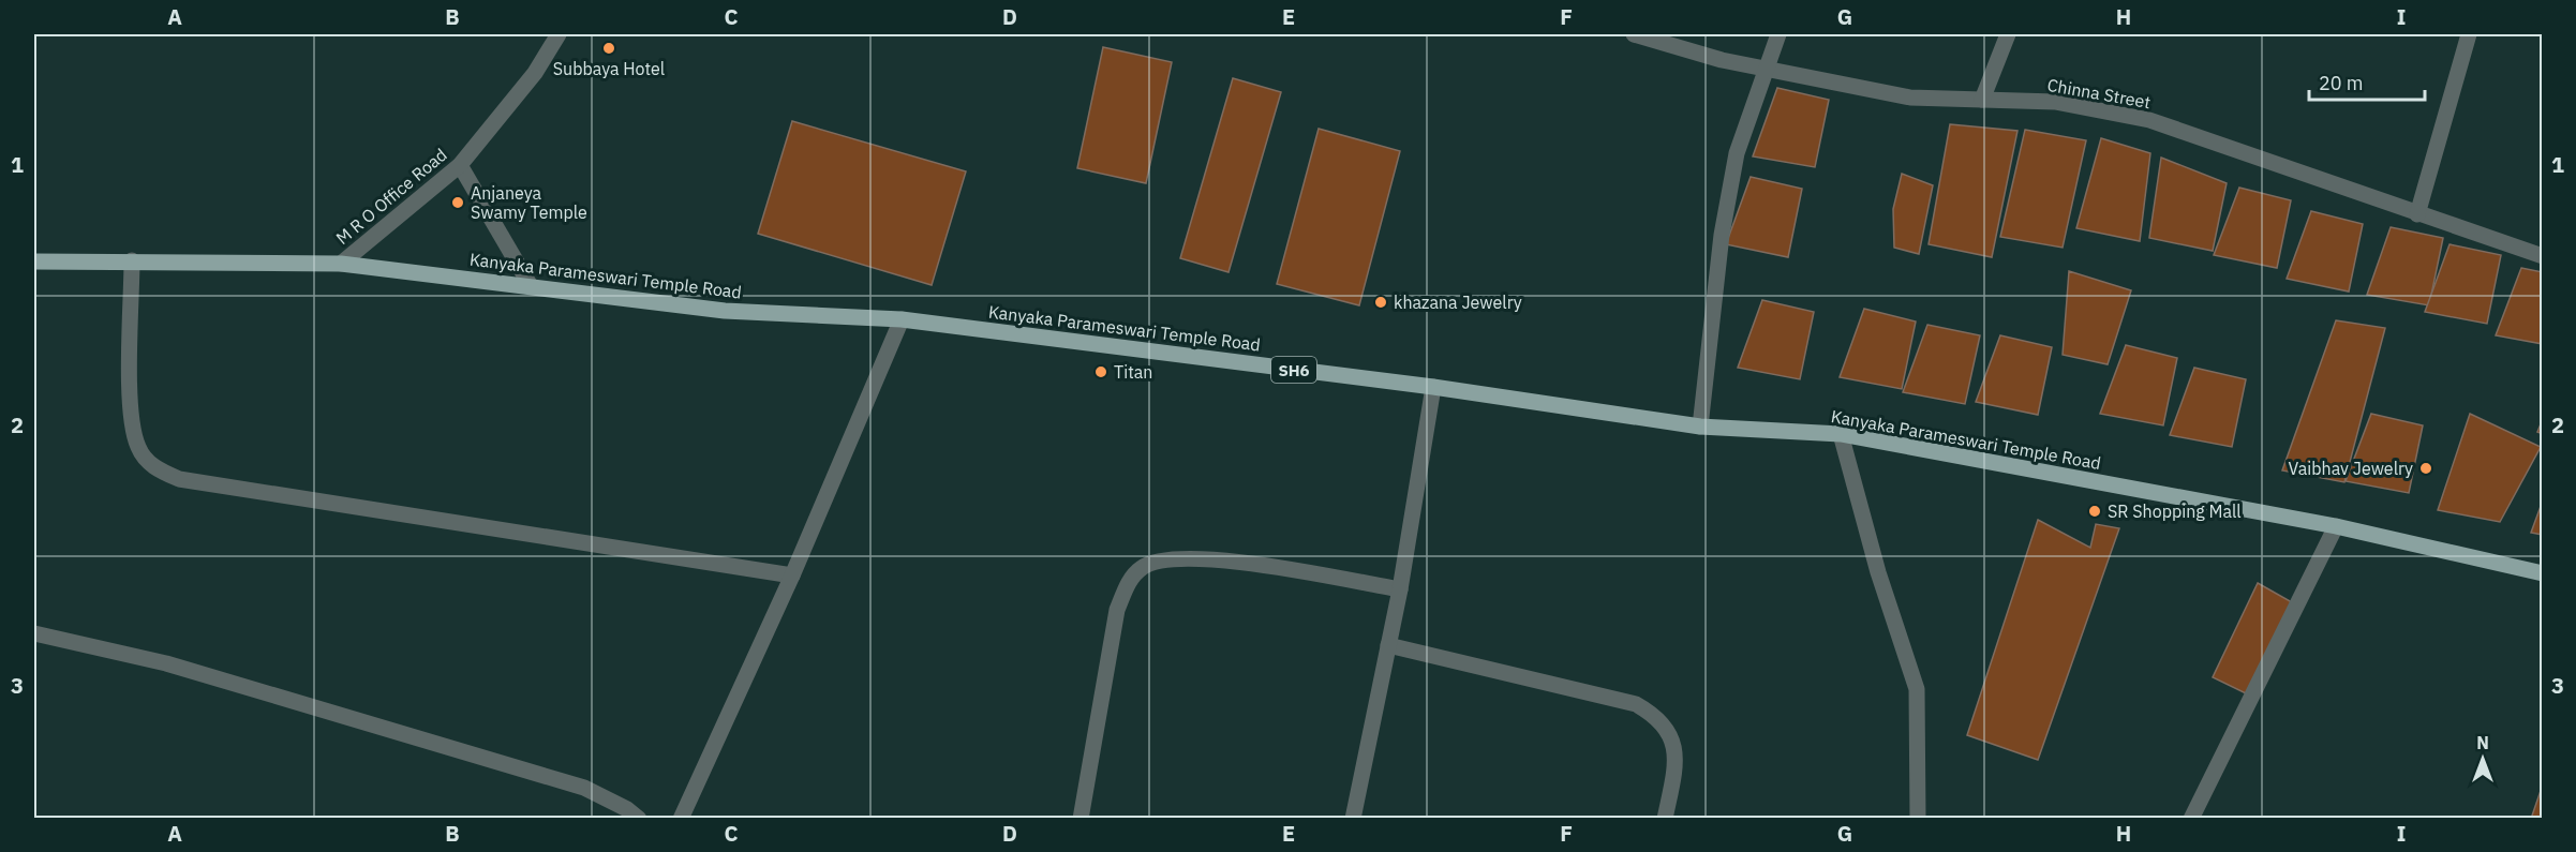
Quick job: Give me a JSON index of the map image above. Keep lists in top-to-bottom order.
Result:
{
  "streets": {
    "main road": ["Kanyaka Parameswari Temple Road", "SH6"],
    "street": ["Chinna Street", "M R O Office Road"]
  },
  "crossings": [
    ["M R O Office Road", "Kanyaka Parameswari Temple Road"]
  ],
  "places": [
    "Subbaya Hotel",
    "Anjaneya Swamy Temple",
    "khazana Jewelry",
    "Titan",
    "Vaibhav Jewelry",
    "SR Shopping Mall"
  ],
  "scale_bar": "20 m",
  "north": "top",
  "grid": {
    "columns": [
      "A",
      "B",
      "C",
      "D",
      "E",
      "F",
      "G",
      "H",
      "I"
    ],
    "rows": ["1", "2", "3"]
  }
}
